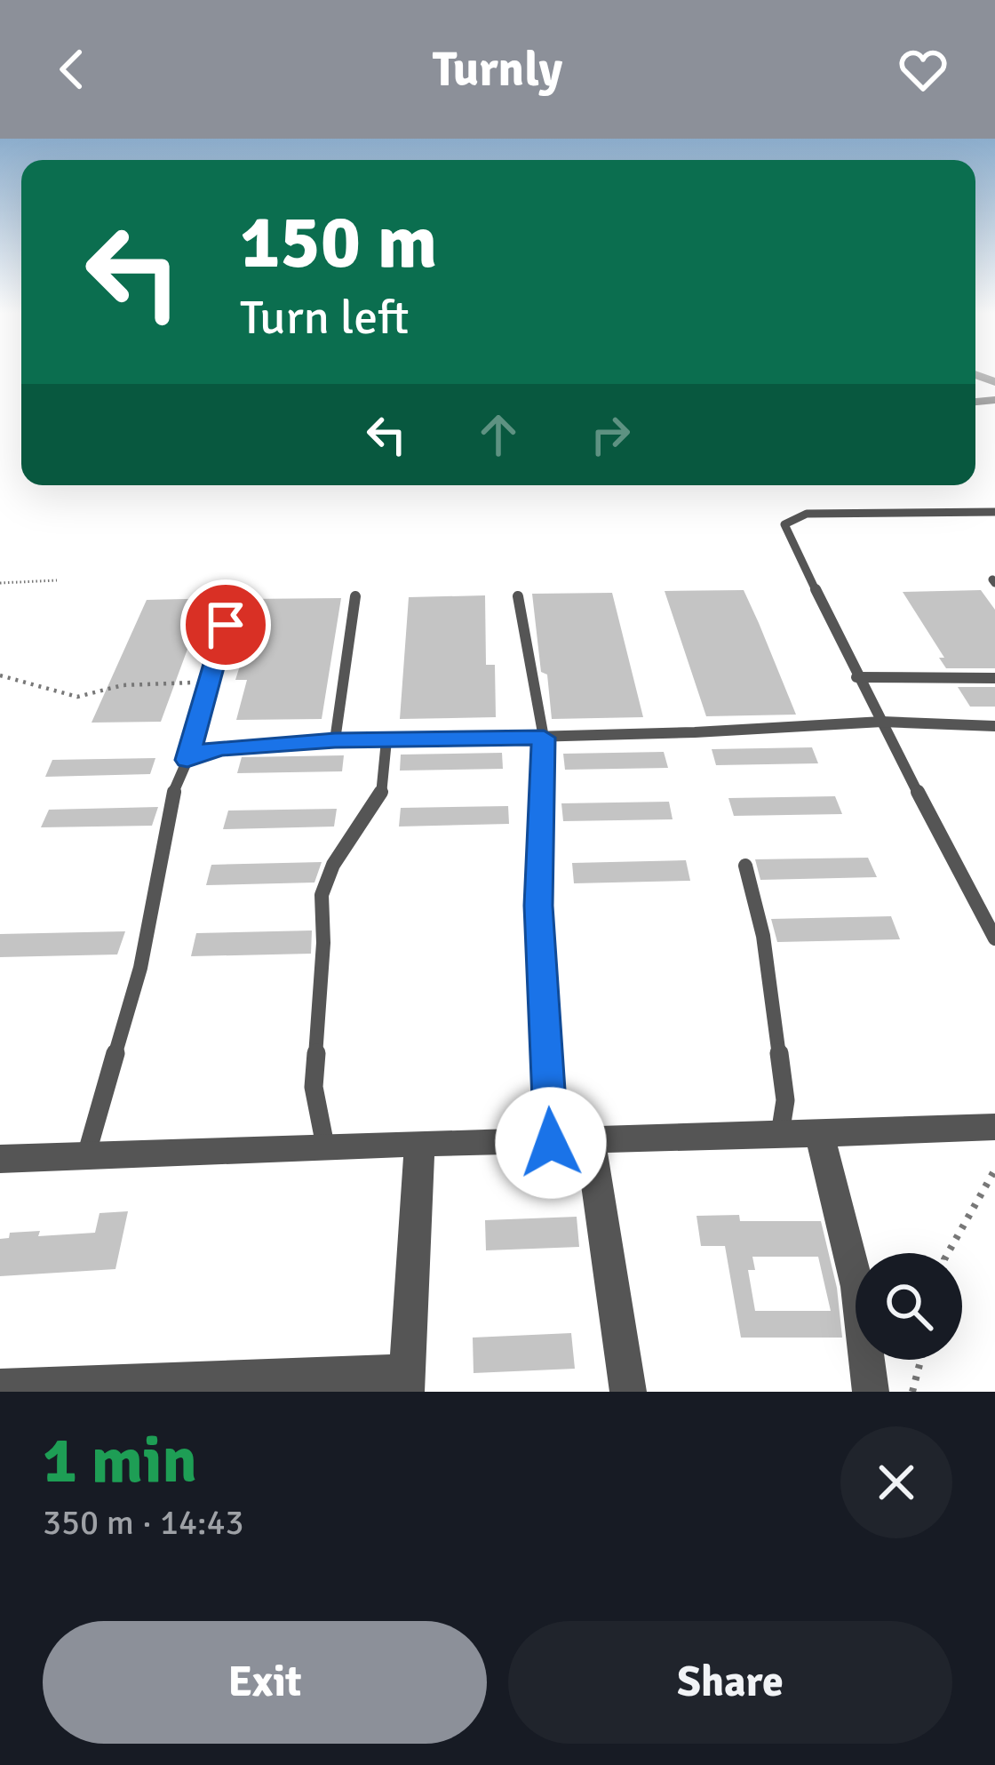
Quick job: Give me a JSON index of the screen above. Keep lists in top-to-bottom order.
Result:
{
  "page": {
    "header": "Turnly",
    "turn": ["150 m", "Turn left"],
    "heading": ["1 min", "350 m · 14:43"],
    "buttons": ["Exit", "Share"]
  }
}
